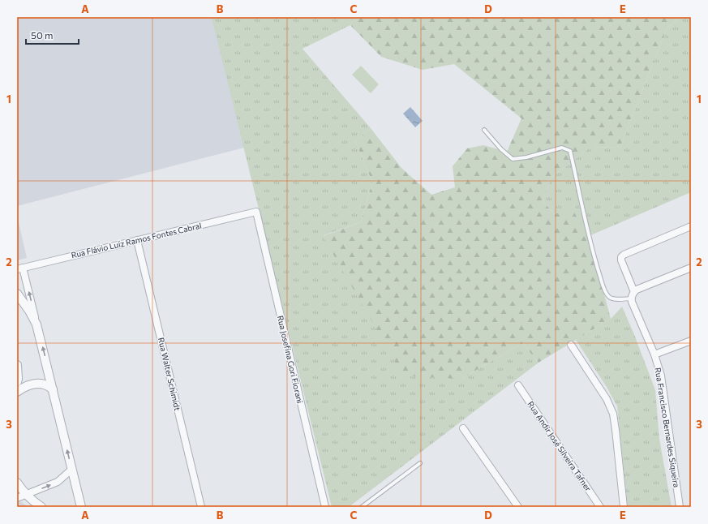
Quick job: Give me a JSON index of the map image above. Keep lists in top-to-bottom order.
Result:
{
  "streets": {
    "street": [
      "Rua Flávio Luíz Ramos Fontes Cabral",
      "Rua Josefina Gori Fiorani",
      "Rua Walter Schimidt",
      "Rua Francisco Bernardes Siqueira",
      "Rua Andir José Silveira Tafner"
    ]
  },
  "crossings": [
    ["Rua Flávio Luíz Ramos Fontes Cabral", "Rua Josefina Gori Fiorani"],
    ["Rua Flávio Luíz Ramos Fontes Cabral", "Rua Walter Schimidt"]
  ],
  "scale_bar": "50 m",
  "grid": {
    "columns": [
      "A",
      "B",
      "C",
      "D",
      "E"
    ],
    "rows": ["1", "2", "3"]
  }
}
